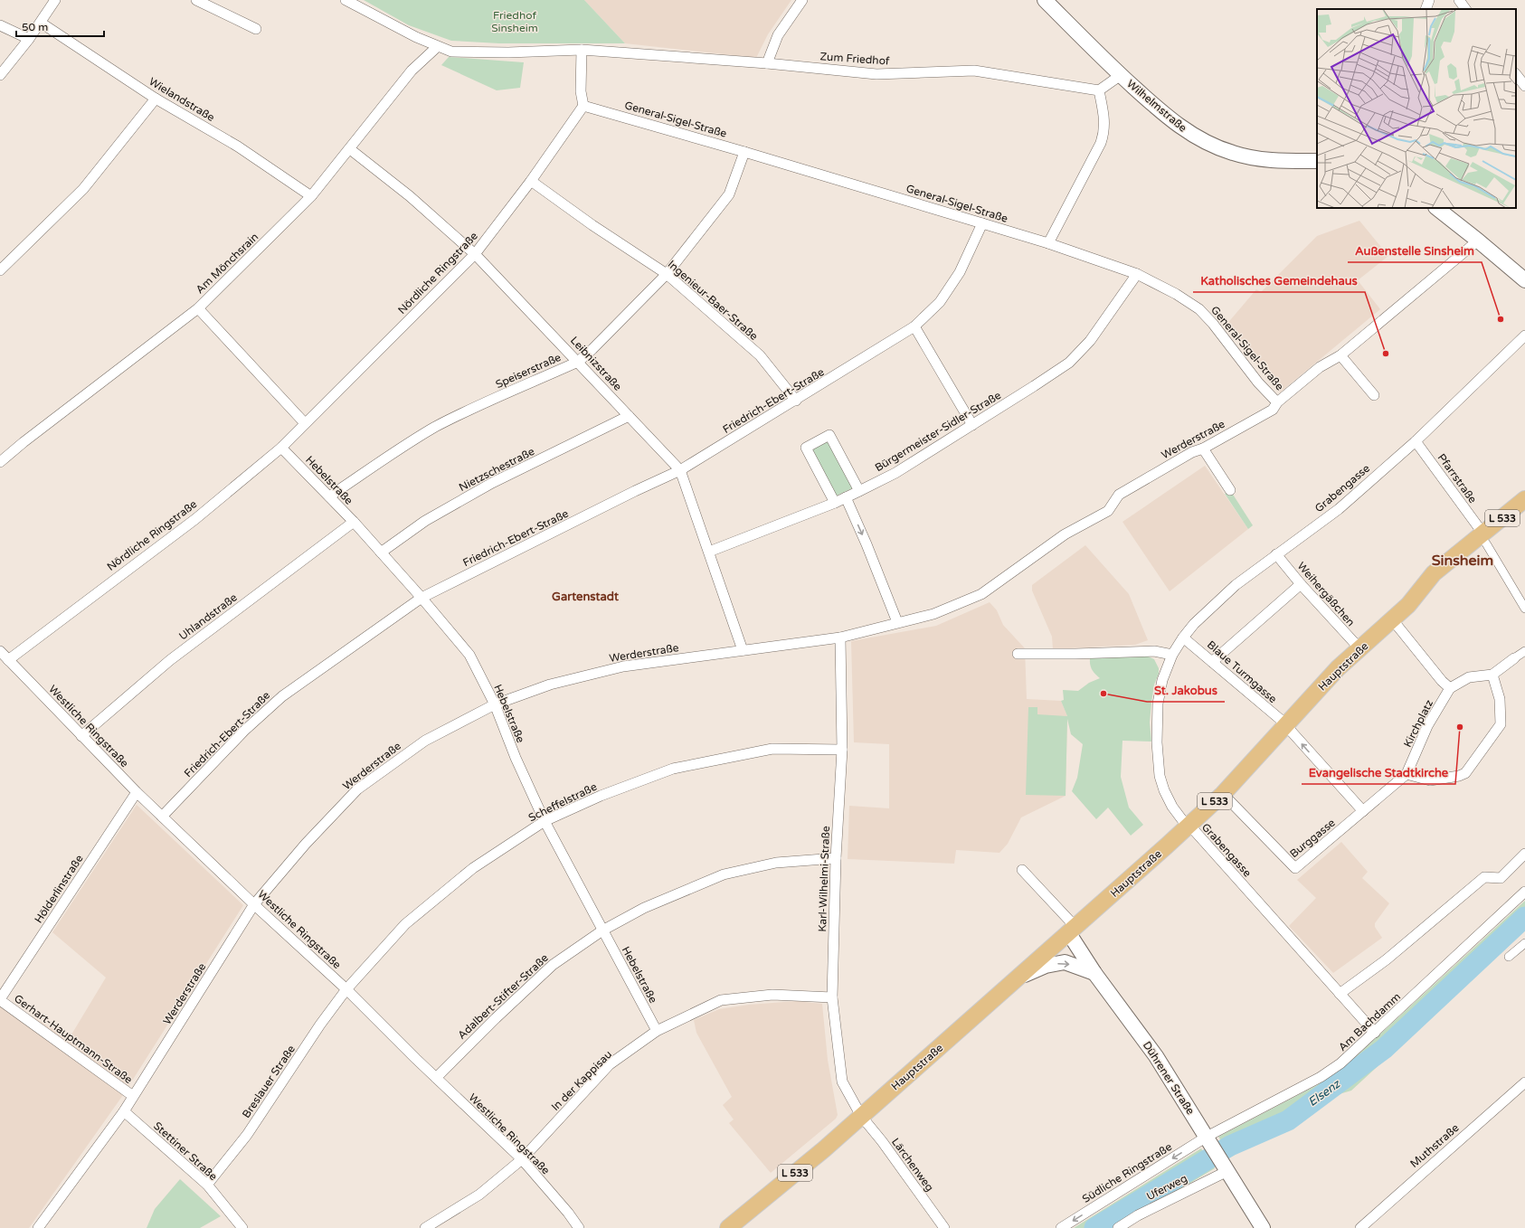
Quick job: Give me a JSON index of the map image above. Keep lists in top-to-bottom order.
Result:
{
  "streets": {
    "main road": [
      "Wilhelmstraße",
      "L 533",
      "Hauptstraße",
      "Dührener Straße"
    ],
    "street": [
      "Zum Friedhof",
      "Wielandstraße",
      "General-Sigel-Straße",
      "Am Mönchsrain",
      "Nördliche Ringstraße",
      "Ingenieur-Baer-Straße",
      "Leibnizstraße",
      "Speiserstraße",
      "Friedrich-Ebert-Straße",
      "Bürgermeister-Sidler-Straße",
      "Werderstraße",
      "Nietzschestraße",
      "Pfarrstraße",
      "Hebelstraße",
      "Grabengasse",
      "Weihergäßchen",
      "Uhlandstraße",
      "Blaue Turmgasse",
      "Kirchplatz",
      "Westliche Ringstraße",
      "Scheffelstraße",
      "Burggasse",
      "Karl-Wilhelmi-Straße",
      "Hölderlinstraße",
      "Adalbert-Stifter-Straße",
      "Am Bachdamm",
      "Gerhart-Hauptmann-Straße",
      "In der Kappisau",
      "Breslauer Straße",
      "Muthstraße",
      "Stettiner Straße",
      "Lärchenweg",
      "Südliche Ringstraße",
      "Uferweg"
    ]
  },
  "crossings": [
    ["Zum Friedhof", "Am Mönchsrain"],
    ["Wielandstraße", "Am Mönchsrain"],
    ["General-Sigel-Straße", "Nördliche Ringstraße"],
    ["General-Sigel-Straße", "Speiserstraße"],
    ["General-Sigel-Straße", "Friedrich-Ebert-Straße"],
    ["General-Sigel-Straße", "Bürgermeister-Sidler-Straße"],
    ["General-Sigel-Straße", "Werderstraße"],
    ["Am Mönchsrain", "Leibnizstraße"],
    ["Nördliche Ringstraße", "Ingenieur-Baer-Straße"],
    ["Nördliche Ringstraße", "Leibnizstraße"],
    ["Nördliche Ringstraße", "Hebelstraße"],
    ["Nördliche Ringstraße", "Westliche Ringstraße"],
    ["Ingenieur-Baer-Straße", "Speiserstraße"],
    ["Ingenieur-Baer-Straße", "Friedrich-Ebert-Straße"],
    ["Leibnizstraße", "Speiserstraße"],
    ["Leibnizstraße", "Friedrich-Ebert-Straße"],
    ["Leibnizstraße", "Bürgermeister-Sidler-Straße"],
    ["Leibnizstraße", "Werderstraße"],
    ["Leibnizstraße", "Nietzschestraße"],
    ["Speiserstraße", "Hebelstraße"],
    ["Friedrich-Ebert-Straße", "Hebelstraße"],
    ["Friedrich-Ebert-Straße", "Westliche Ringstraße"],
    ["Werderstraße", "Hebelstraße"],
    ["Werderstraße", "Westliche Ringstraße"],
    ["Werderstraße", "Karl-Wilhelmi-Straße"],
    ["Werderstraße", "Gerhart-Hauptmann-Straße"],
    ["Werderstraße", "Stettiner Straße"],
    ["Nietzschestraße", "Hebelstraße"],
    ["Pfarrstraße", "Grabengasse"],
    ["Hebelstraße", "Uhlandstraße"],
    ["Hebelstraße", "Scheffelstraße"],
    ["Hebelstraße", "Adalbert-Stifter-Straße"],
    ["Hebelstraße", "In der Kappisau"],
    ["Grabengasse", "Weihergäßchen"],
    ["Grabengasse", "Hauptstraße"],
    ["Grabengasse", "Blaue Turmgasse"],
    ["Grabengasse", "Am Bachdamm"],
    ["Weihergäßchen", "Hauptstraße"],
    ["Uhlandstraße", "Westliche Ringstraße"],
    ["Hauptstraße", "Blaue Turmgasse"],
    ["Hauptstraße", "Burggasse"],
    ["Hauptstraße", "Karl-Wilhelmi-Straße"],
    ["Hauptstraße", "Dührener Straße"],
    ["Hauptstraße", "Lärchenweg"],
    ["Blaue Turmgasse", "Burggasse"],
    ["Kirchplatz", "Burggasse"],
    ["Westliche Ringstraße", "Scheffelstraße"],
    ["Westliche Ringstraße", "Hölderlinstraße"],
    ["Westliche Ringstraße", "Adalbert-Stifter-Straße"],
    ["Westliche Ringstraße", "In der Kappisau"],
    ["Westliche Ringstraße", "Breslauer Straße"],
    ["Scheffelstraße", "Karl-Wilhelmi-Straße"],
    ["Scheffelstraße", "Breslauer Straße"],
    ["Karl-Wilhelmi-Straße", "Adalbert-Stifter-Straße"],
    ["Karl-Wilhelmi-Straße", "In der Kappisau"],
    ["Karl-Wilhelmi-Straße", "Lärchenweg"],
    ["Hölderlinstraße", "Gerhart-Hauptmann-Straße"],
    ["Am Bachdamm", "Dührener Straße"],
    ["Am Bachdamm", "Südliche Ringstraße"],
    ["Dührener Straße", "Südliche Ringstraße"],
    ["Dührener Straße", "Uferweg"],
    ["Breslauer Straße", "Stettiner Straße"]
  ],
  "one_way": ["Blaue Turmgasse", "Südliche Ringstraße"],
  "districts": ["Sinsheim", "Gartenstadt"],
  "water": ["Elsenz"],
  "parks": ["Friedhof Sinsheim"],
  "places": [
    "Außenstelle Sinsheim",
    "Katholisches Gemeindehaus",
    "St. Jakobus",
    "Evangelische Stadtkirche"
  ],
  "scale_bar": "50 m"
}
